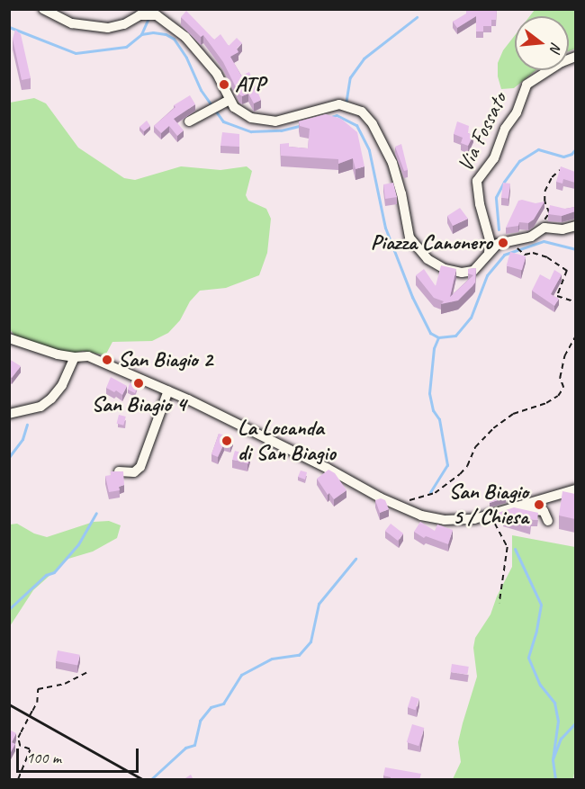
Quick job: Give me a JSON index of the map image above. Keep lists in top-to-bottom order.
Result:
{
  "streets": {
    "street": ["Via Fossato"]
  },
  "places": [
    "ATP",
    "Piazza Canonero",
    "San Biagio 2",
    "San Biagio 4",
    "La Locanda di San Biagio",
    "San Biagio 5 / Chiesa"
  ],
  "scale_bar": "100 m",
  "north": "right"
}
